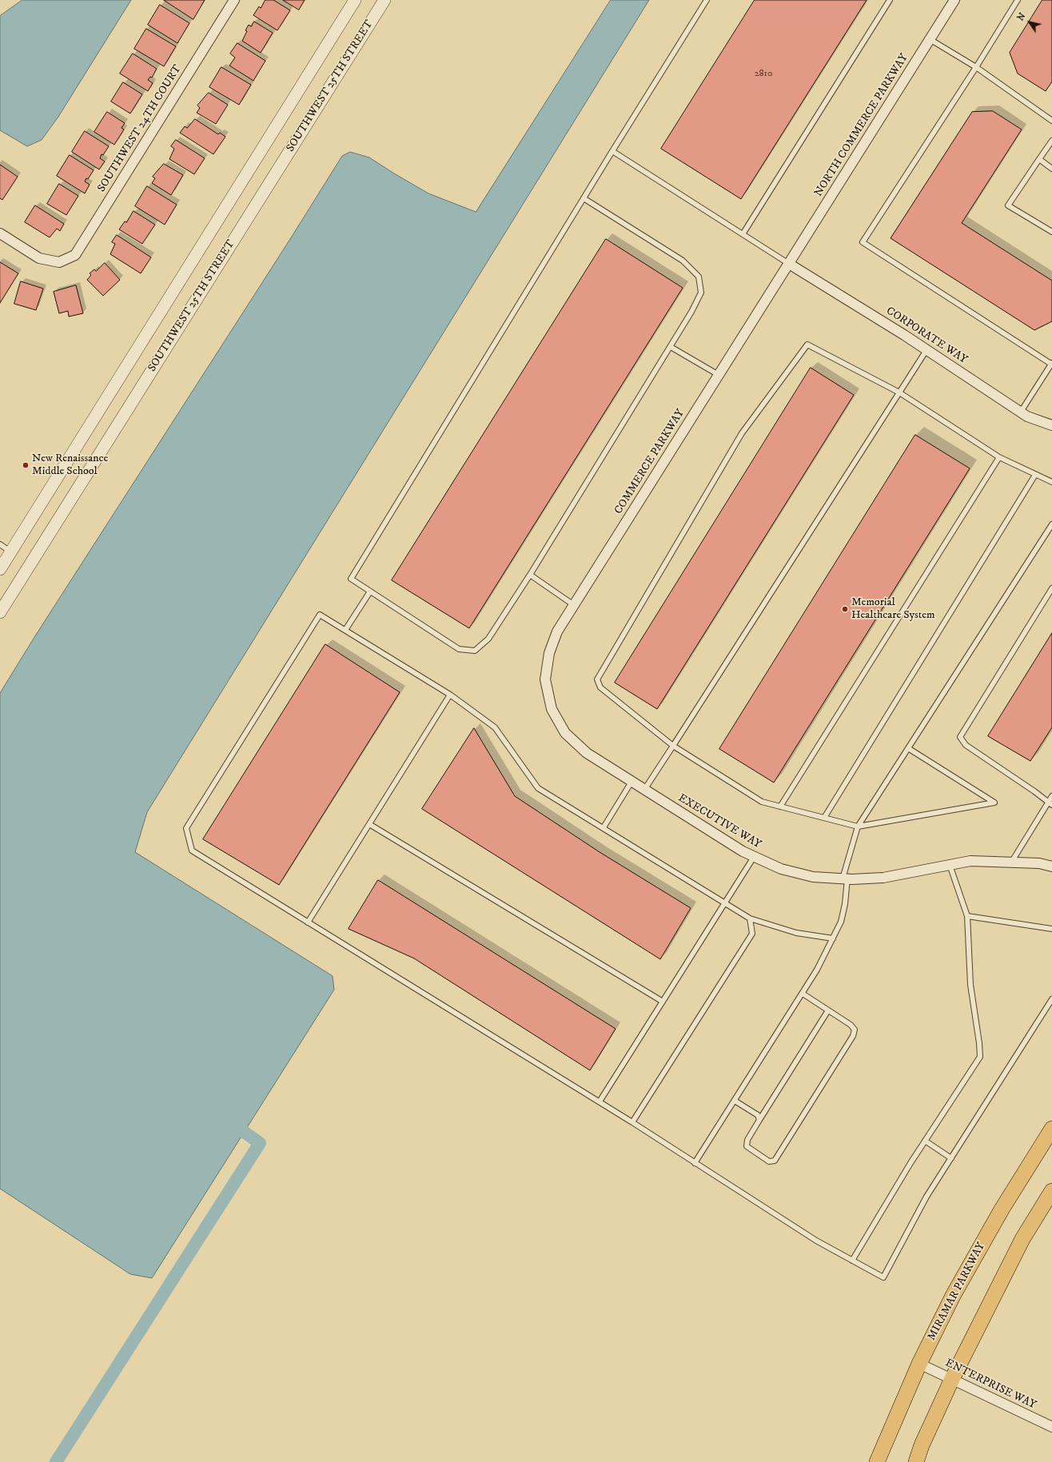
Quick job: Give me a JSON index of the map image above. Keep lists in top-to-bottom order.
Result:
{
  "streets": {
    "main road": ["MIRAMAR PARKWAY"],
    "street": [
      "SOUTHWEST 25TH STREET",
      "NORTH COMMERCE PARKWAY",
      "SOUTHWEST 24TH COURT",
      "CORPORATE WAY",
      "COMMERCE PARKWAY",
      "EXECUTIVE WAY",
      "ENTERPRISE WAY"
    ]
  },
  "crossings": [
    ["NORTH COMMERCE PARKWAY", "CORPORATE WAY"],
    ["NORTH COMMERCE PARKWAY", "COMMERCE PARKWAY"],
    ["CORPORATE WAY", "COMMERCE PARKWAY"],
    ["COMMERCE PARKWAY", "EXECUTIVE WAY"],
    ["MIRAMAR PARKWAY", "ENTERPRISE WAY"]
  ],
  "places": ["New Renaissance Middle School", "Memorial Healthcare System"],
  "house_numbers": ["2810"],
  "north": "top left"
}
